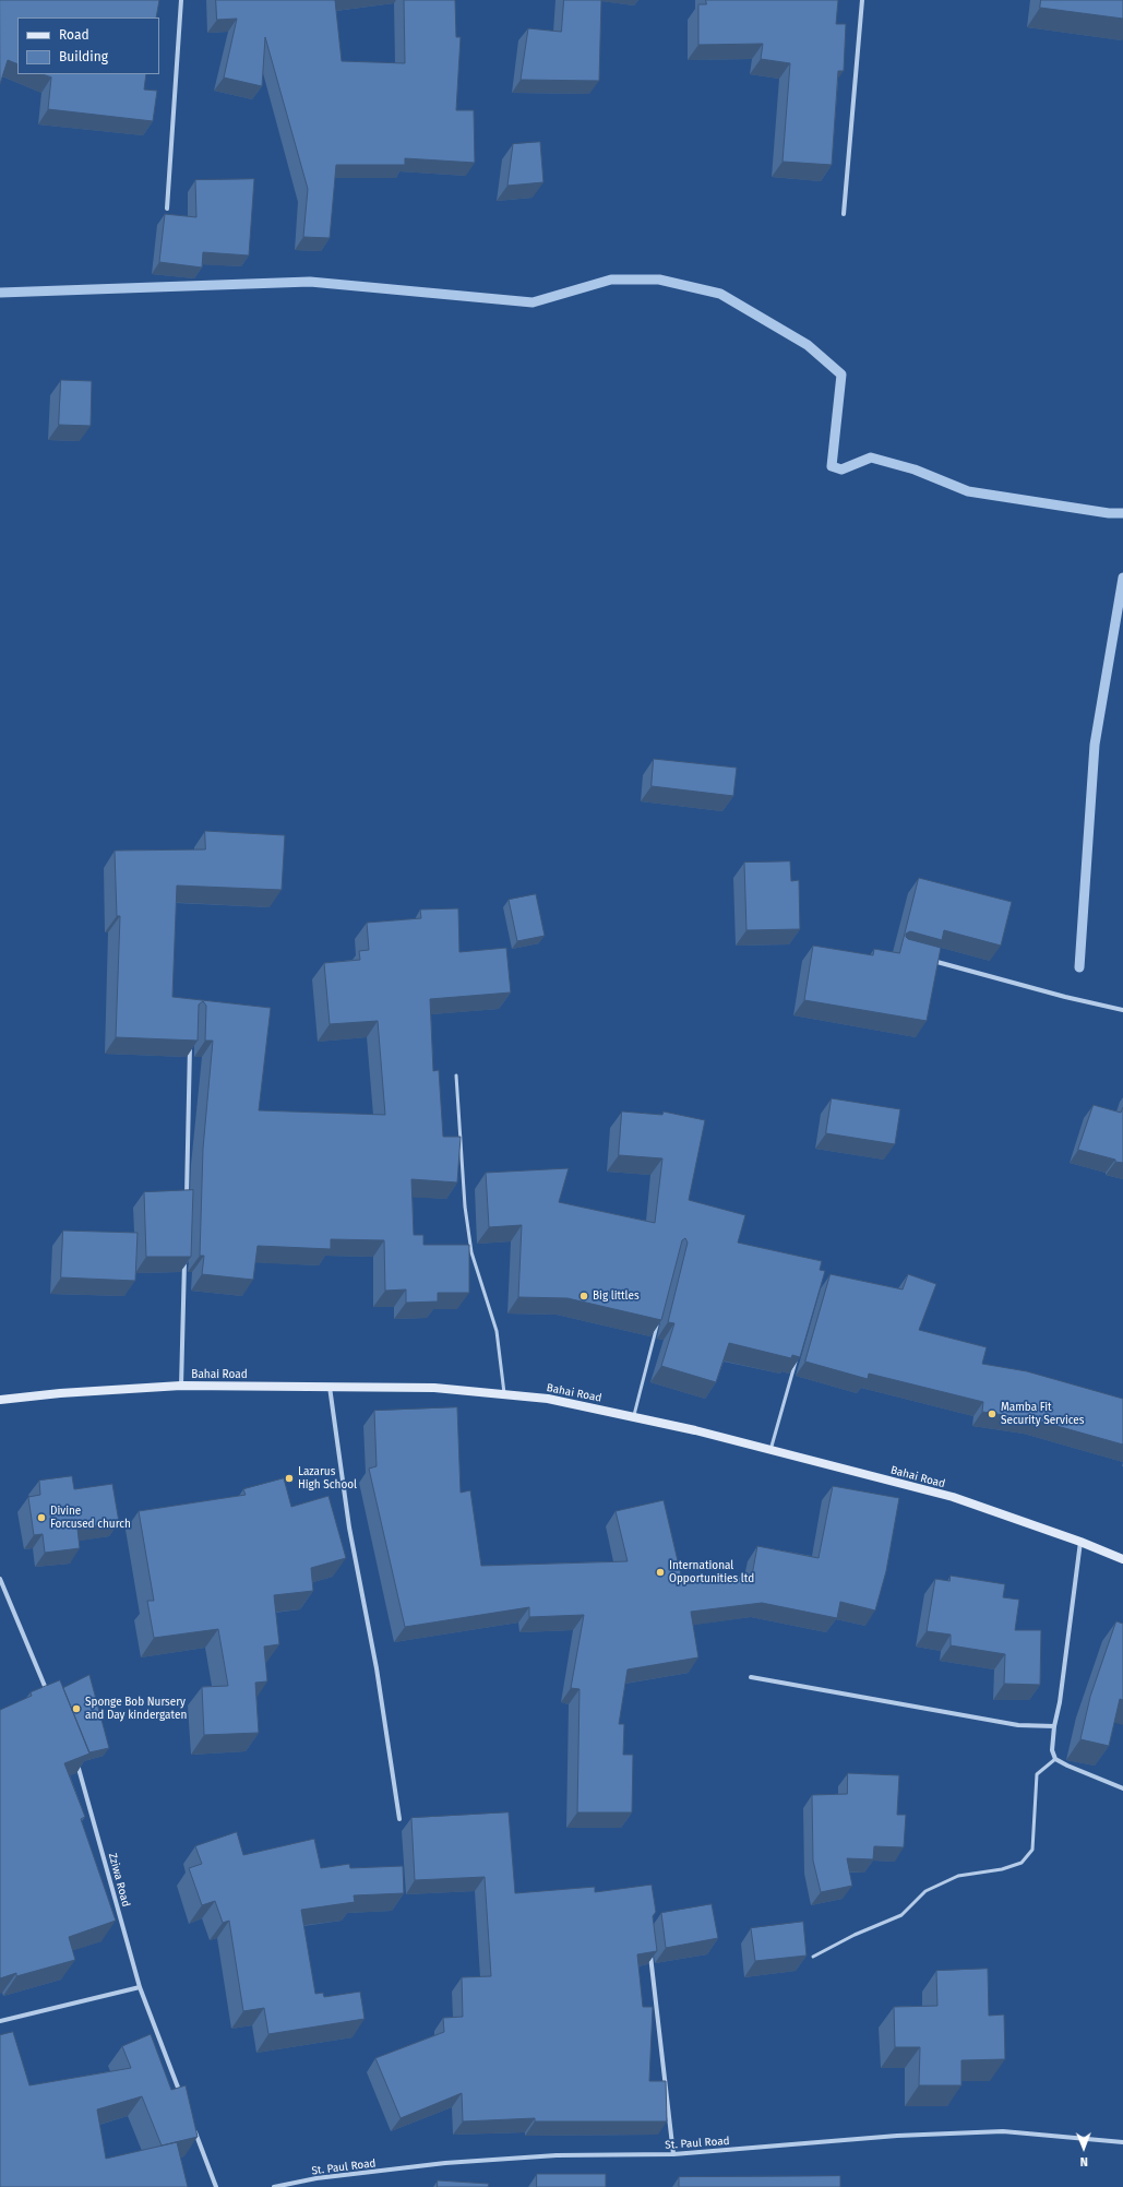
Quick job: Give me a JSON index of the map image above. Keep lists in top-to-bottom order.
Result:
{
  "streets": {
    "street": ["Bahai Road", "Zziwa Road", "St. Paul Road"]
  },
  "places": [
    "Big littles",
    "Mamba Fit Security Services",
    "Lazarus High School",
    "Divine Forcused church",
    "International Opportunities ltd",
    "Sponge Bob Nursery and Day kindergaten"
  ],
  "legend": ["Road", "Building"],
  "north": "bottom"
}
